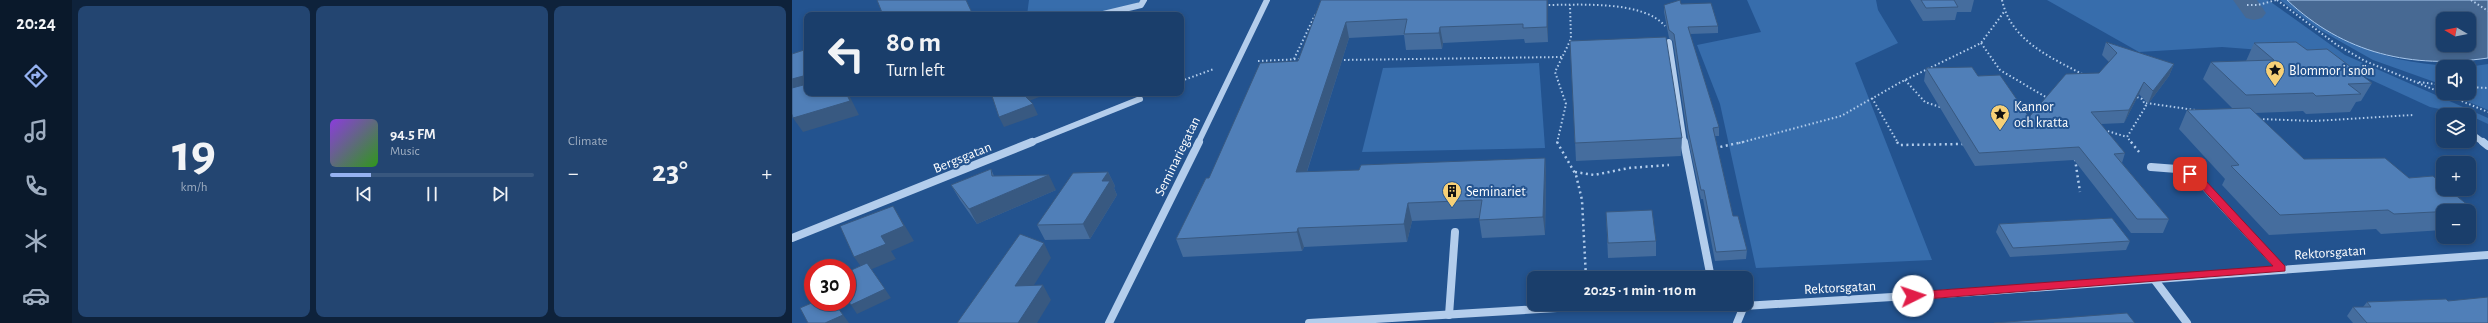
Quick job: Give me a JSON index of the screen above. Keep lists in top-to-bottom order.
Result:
{
  "streets": {
    "street": ["Seminariegatan", "Bergsgatan", "Rektorsgatan"]
  },
  "places": {
    "place": ["Blommor i snön", "Kannor och kratta"],
    "building": ["Seminariet"]
  },
  "north": "left",
  "page": {
    "tabs": "20:24",
    "tile": [
      ["19", "km/h"],
      "Climate"
    ],
    "map_buttons": ["+", "−"],
    "turn": ["80 m", "Turn left"],
    "song": ["94.5 FM", "Music"],
    "heat": ["−", "23°", "+"],
    "limit": "30",
    "trip": "20:25 · 1 min · 110 m"
  }
}
